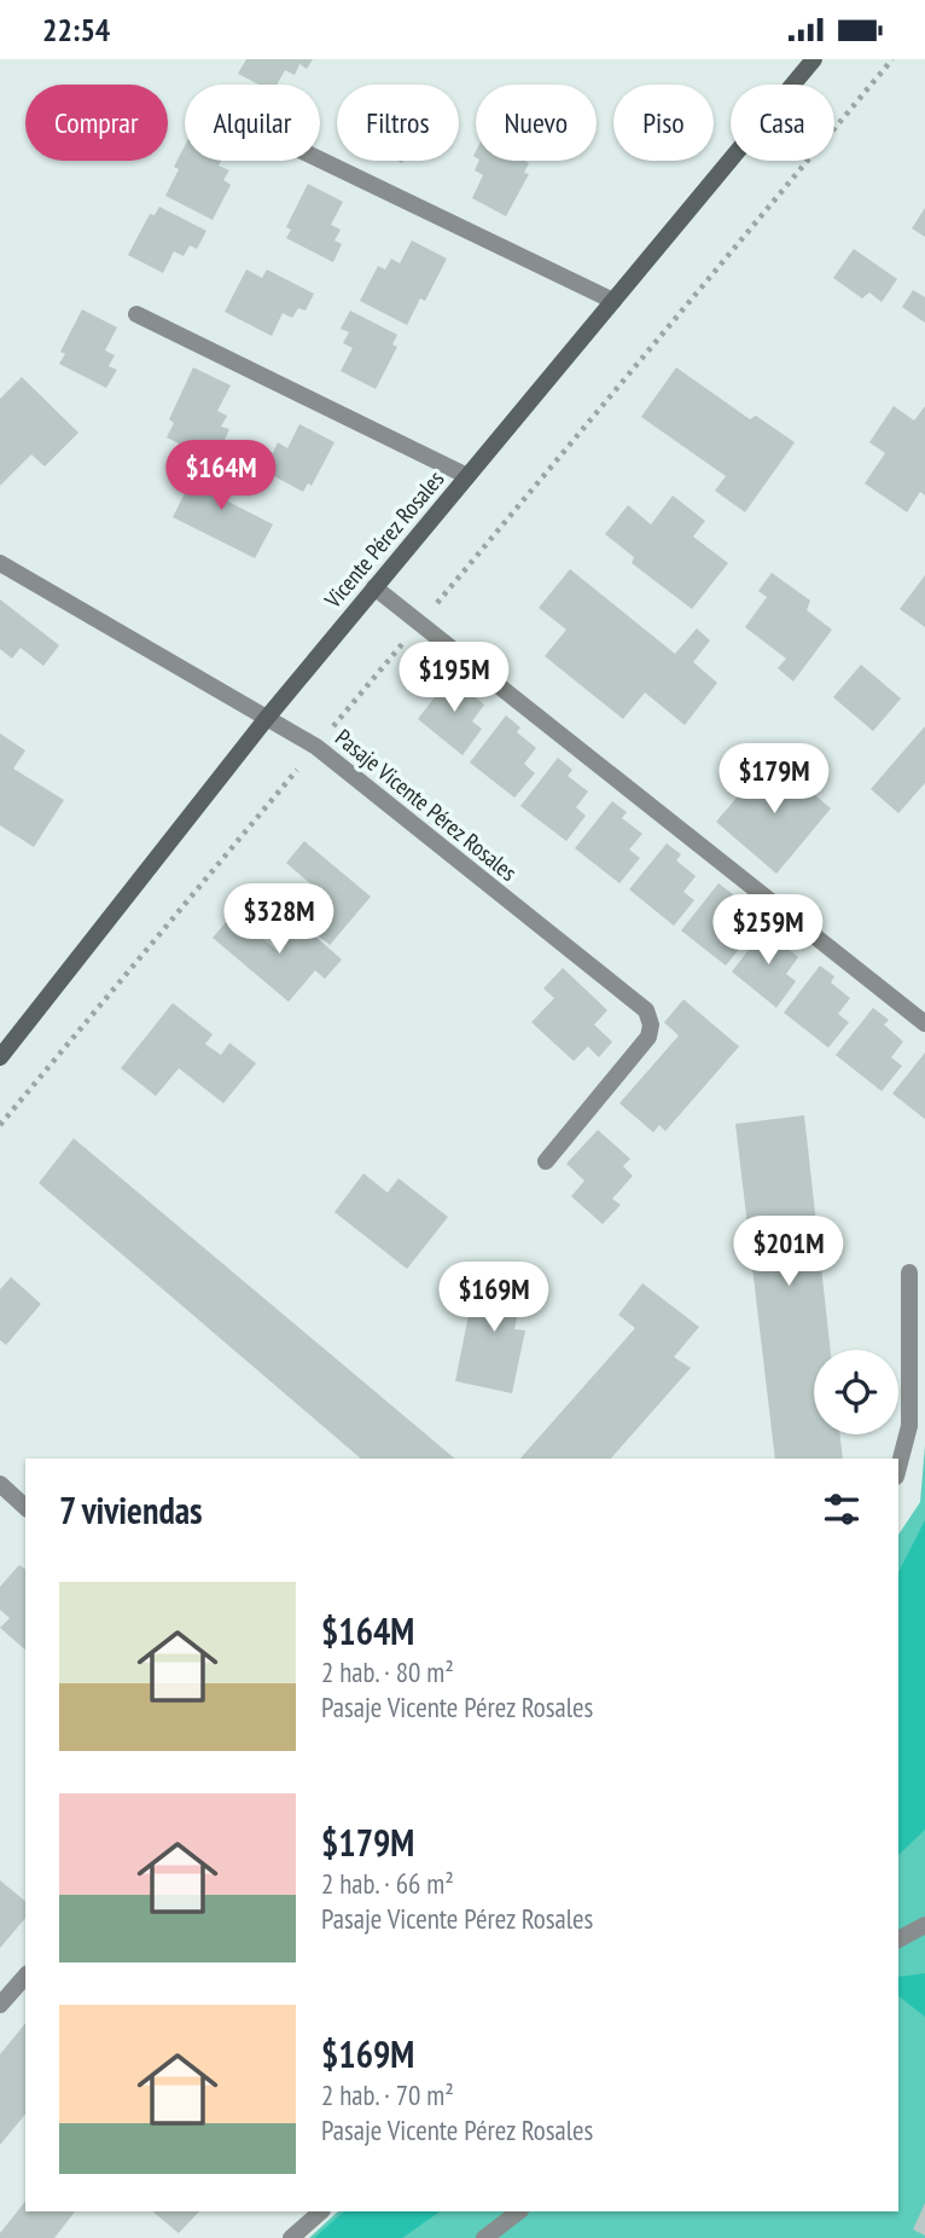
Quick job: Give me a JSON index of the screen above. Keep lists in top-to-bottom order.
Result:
{
  "streets": {
    "main road": ["Vicente Pérez Rosales"],
    "street": ["Pasaje Vicente Pérez Rosales"]
  },
  "crossings": [
    ["Vicente Pérez Rosales", "Pasaje Vicente Pérez Rosales"]
  ],
  "page": {
    "status": "22:54",
    "chip": [
      "Comprar",
      "Alquilar",
      "Filtros",
      "Nuevo",
      "Piso",
      "Casa"
    ],
    "price": [
      "$164M",
      "$195M",
      "$179M",
      "$328M",
      "$259M",
      "$201M",
      "$169M"
    ],
    "heading": "7 viviendas",
    "list": [
      {
        "name": "$164M",
        "note": "2 hab. · 80 m² · Pasaje Vicente Pérez Rosales"
      },
      {
        "name": "$179M",
        "note": "2 hab. · 66 m² · Pasaje Vicente Pérez Rosales"
      },
      {
        "name": "$169M",
        "note": "2 hab. · 70 m² · Pasaje Vicente Pérez Rosales"
      }
    ]
  }
}
